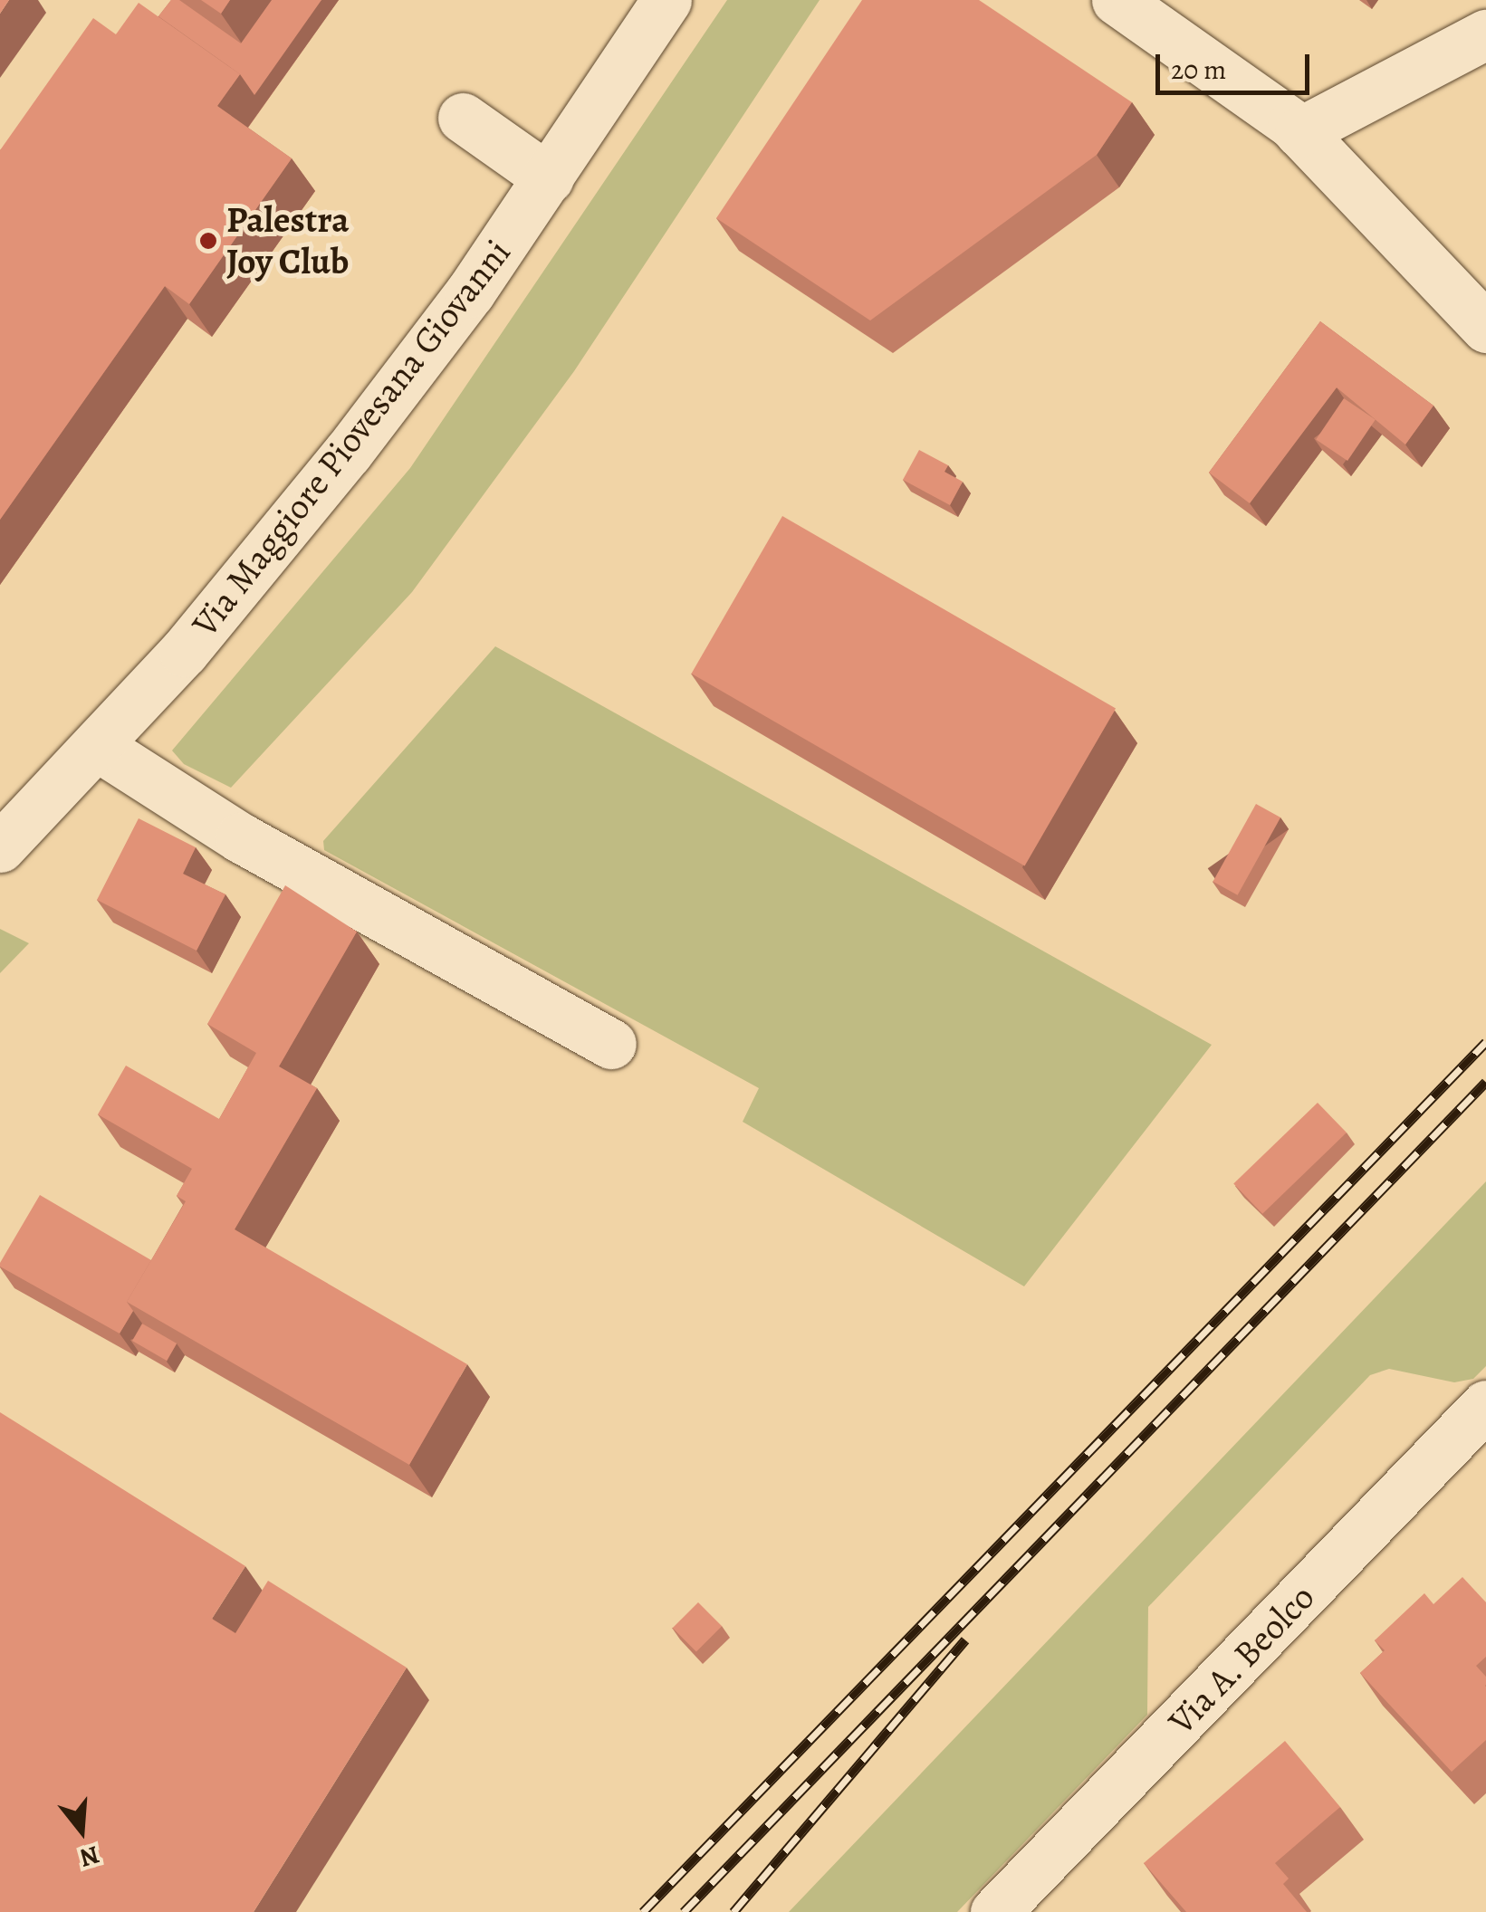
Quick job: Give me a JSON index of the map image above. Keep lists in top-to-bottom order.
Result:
{
  "streets": {
    "street": ["Via Maggiore Piovesana Giovanni", "Via A. Beolco"]
  },
  "places": ["Palestra Joy Club"],
  "scale_bar": "20 m",
  "north": "bottom"
}
